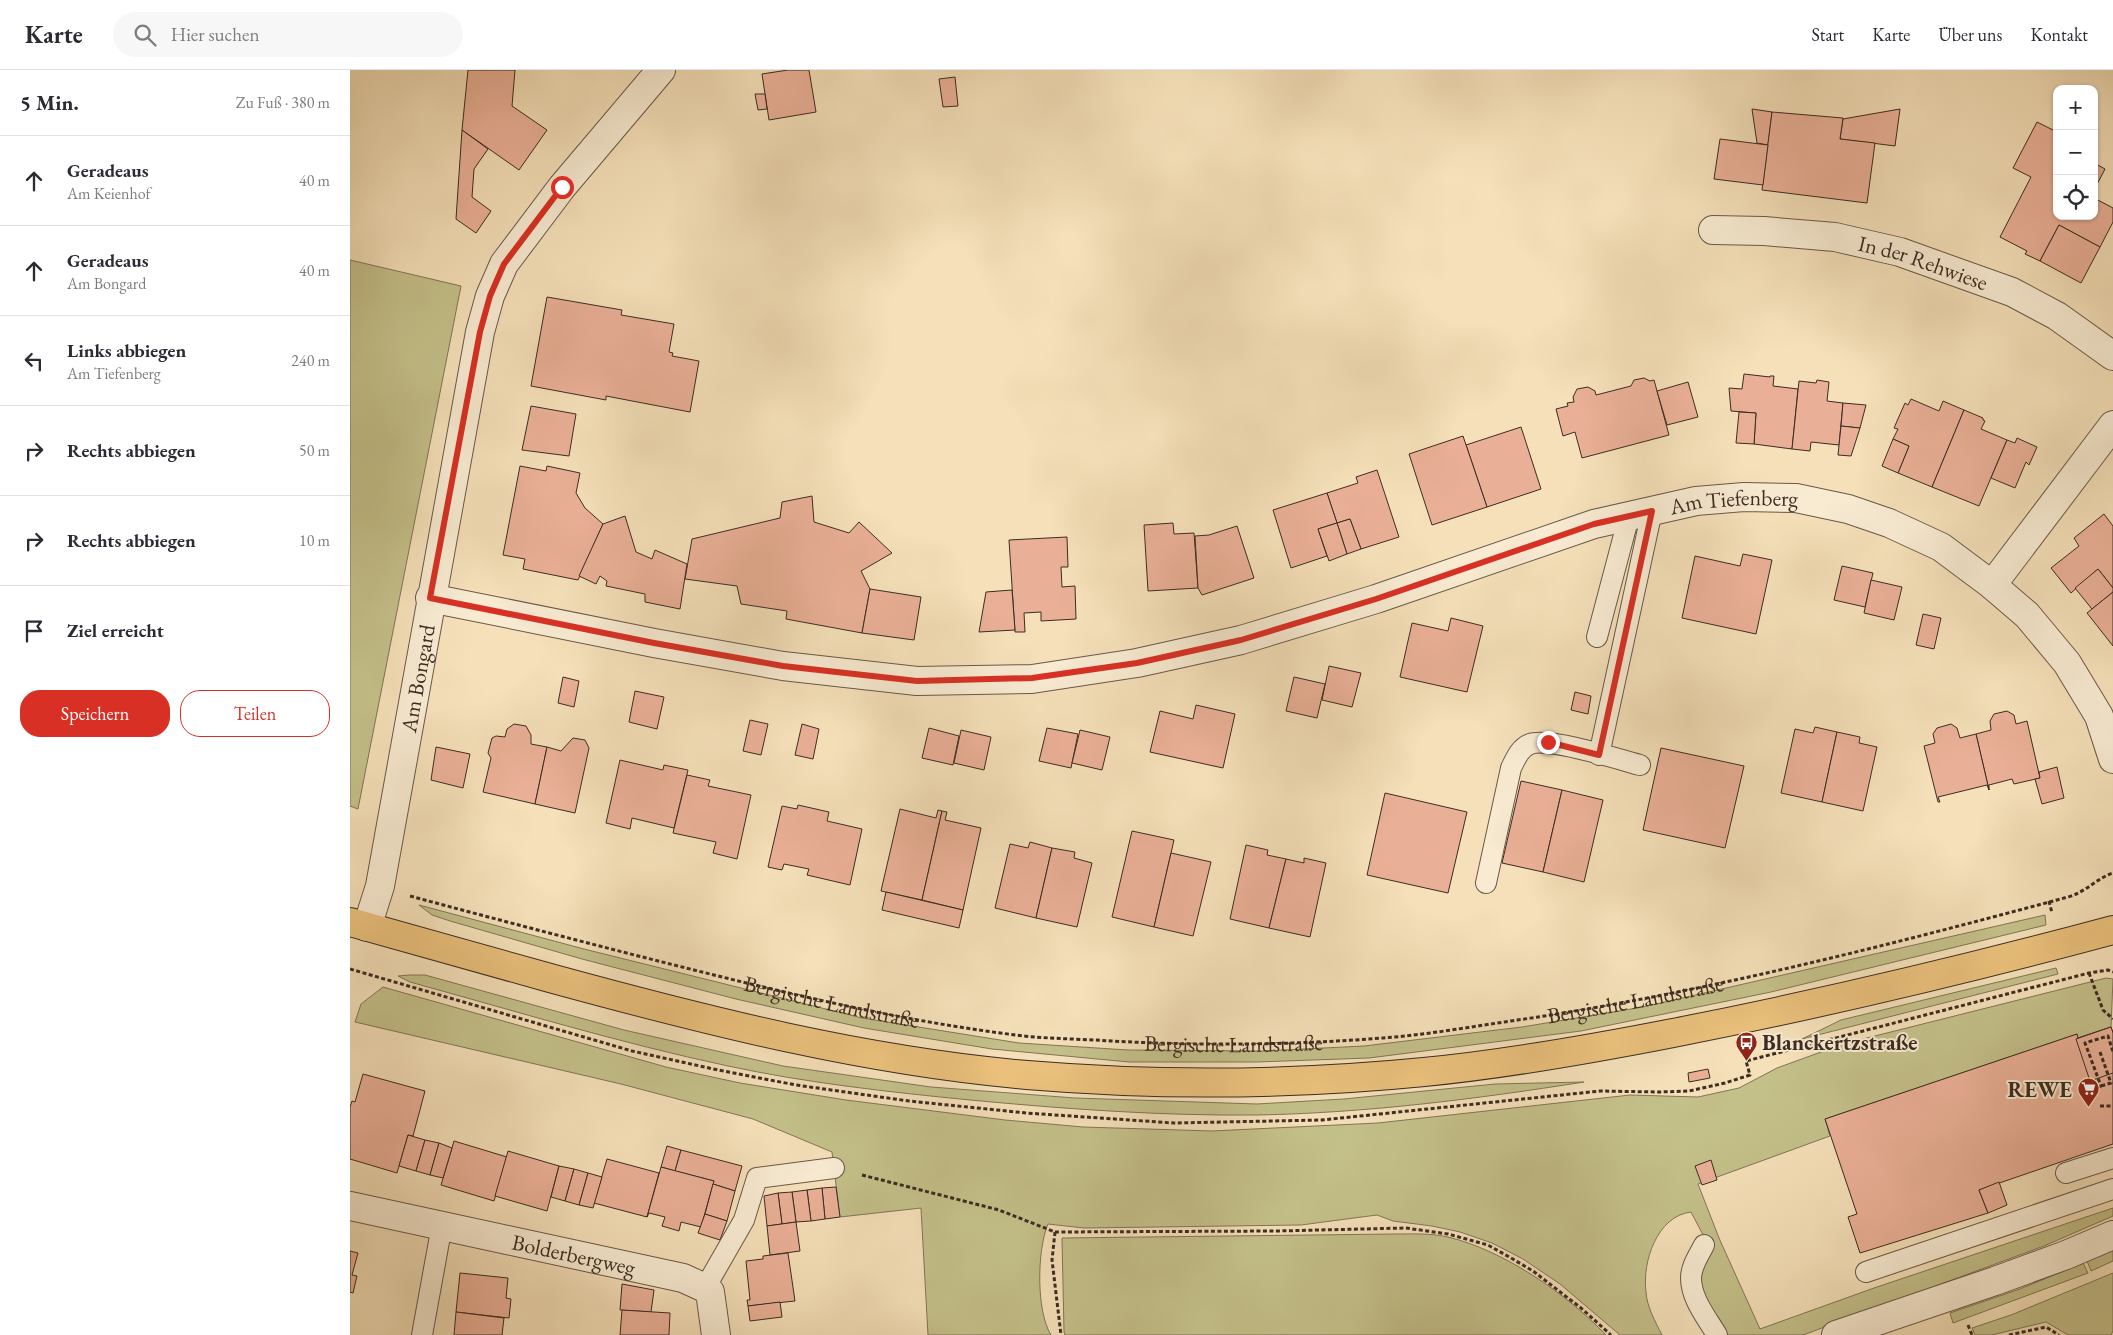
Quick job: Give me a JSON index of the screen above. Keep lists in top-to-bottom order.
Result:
{
  "streets": {
    "main road": ["Bergische Landstraße"],
    "street": [
      "In der Rehwiese",
      "Am Tiefenberg",
      "Am Bongard",
      "Bolderbergweg"
    ]
  },
  "crossings": [
    ["Am Tiefenberg", "Am Bongard"],
    ["Am Bongard", "Bergische Landstraße"]
  ],
  "places": {
    "bus stop": ["Blanckertzstraße"],
    "supermarket": ["REWE"]
  },
  "page": {
    "header": "Karte",
    "search": "Hier suchen",
    "nav": [
      "Start",
      "Karte",
      "Über uns",
      "Kontakt"
    ],
    "heading": ["5 Min.", "Zu Fuß · 380 m"],
    "map_buttons": ["+", "−"],
    "list": [
      ["Geradeaus", "Am Keienhof", "40 m"],
      ["Geradeaus", "Am Bongard", "40 m"],
      ["Links abbiegen", "Am Tiefenberg", "240 m"],
      ["Rechts abbiegen", "50 m"],
      ["Rechts abbiegen", "10 m"],
      "Ziel erreicht"
    ],
    "buttons": ["Speichern", "Teilen"]
  }
}
